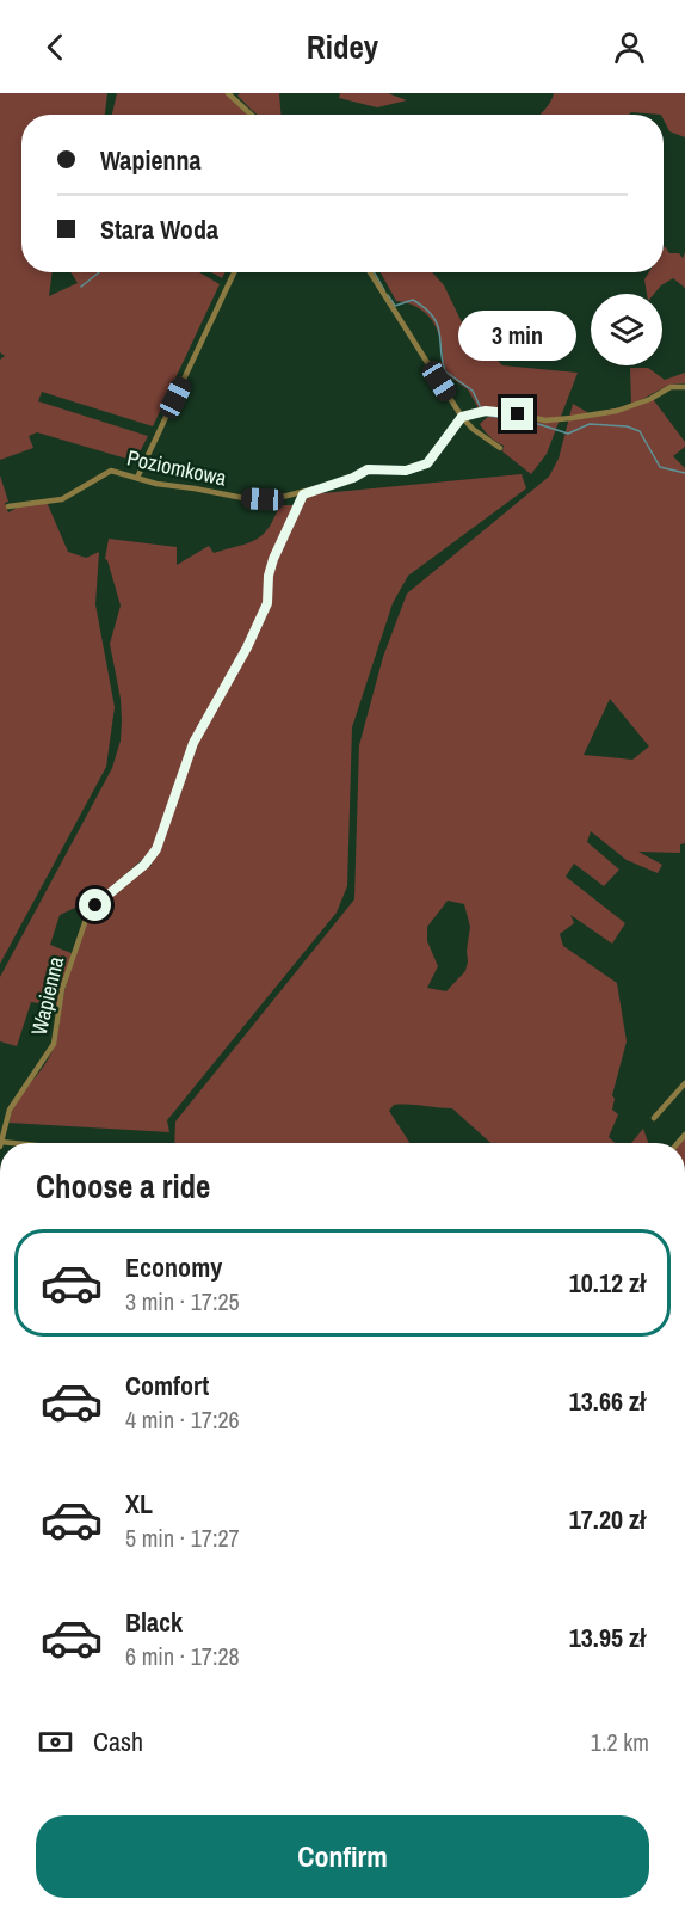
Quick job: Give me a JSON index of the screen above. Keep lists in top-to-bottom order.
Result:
{
  "streets": {
    "street": ["Poziomkowa", "Wapienna"]
  },
  "crossings": [
    ["Poziomkowa", "Wapienna"]
  ],
  "page": {
    "header": "Ridey",
    "banner": ["Wapienna", "Stara Woda"],
    "bubble": "3 min",
    "heading": "Choose a ride",
    "list": [
      {
        "name": "Economy",
        "note": "3 min · 17:25",
        "value": "10.12 zł"
      },
      {
        "name": "Comfort",
        "note": "4 min · 17:26",
        "value": "13.66 zł"
      },
      {
        "name": "XL",
        "note": "5 min · 17:27",
        "value": "17.20 zł"
      },
      {
        "name": "Black",
        "note": "6 min · 17:28",
        "value": "13.95 zł"
      }
    ],
    "pay": ["Cash", "1.2 km"],
    "buttons": "Confirm"
  }
}
